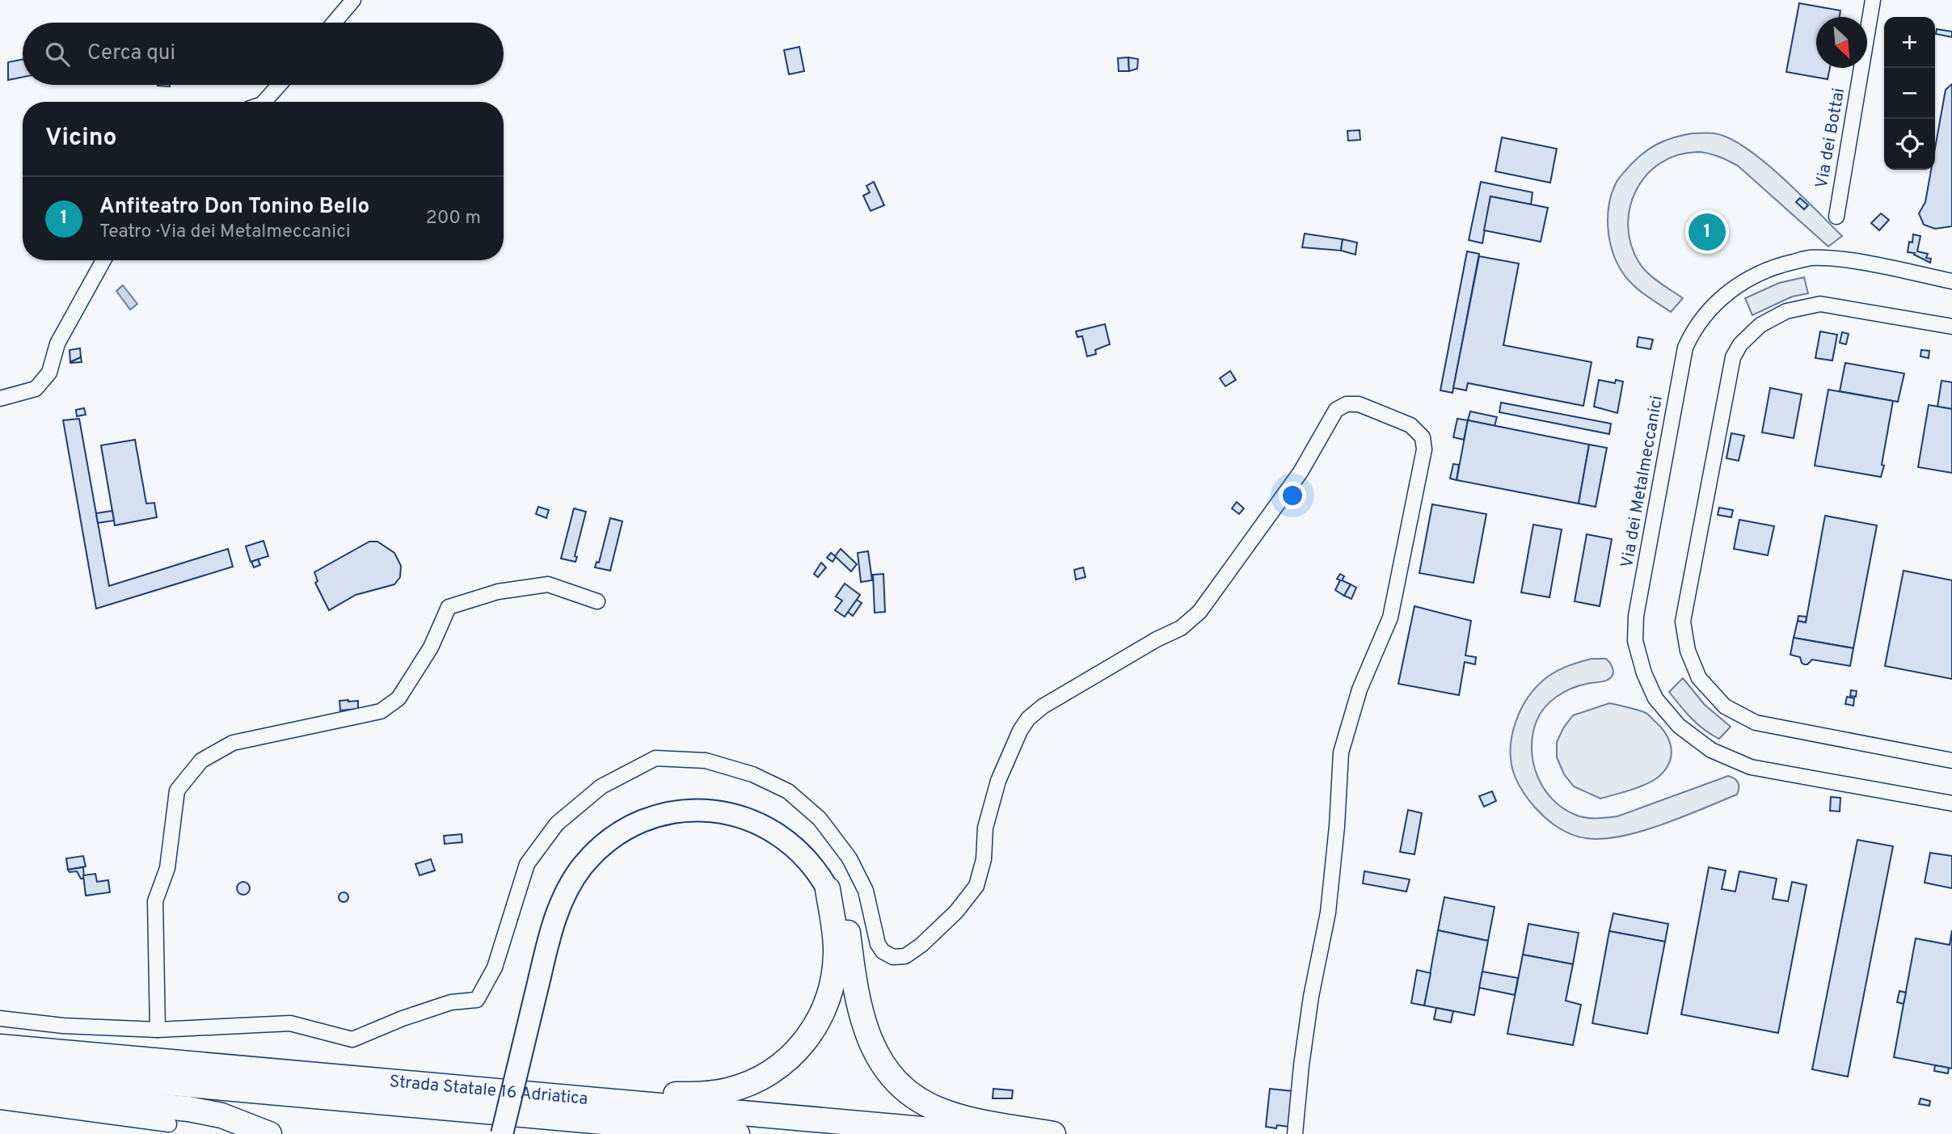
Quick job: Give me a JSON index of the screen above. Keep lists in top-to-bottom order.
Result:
{
  "streets": {
    "highway": ["Strada Statale 16 Adriatica"],
    "street": ["Via dei Bottai", "Via dei Metalmeccanici"]
  },
  "north": "bottom right",
  "page": {
    "map_buttons": ["+", "−"],
    "search": "Cerca qui",
    "heading": "Vicino",
    "list": [
      {
        "mark": "1",
        "name": "Anfiteatro Don Tonino Bello",
        "note": "Teatro · Via dei Metalmeccanici",
        "value": "200 m"
      }
    ],
    "pins": "1"
  }
}
